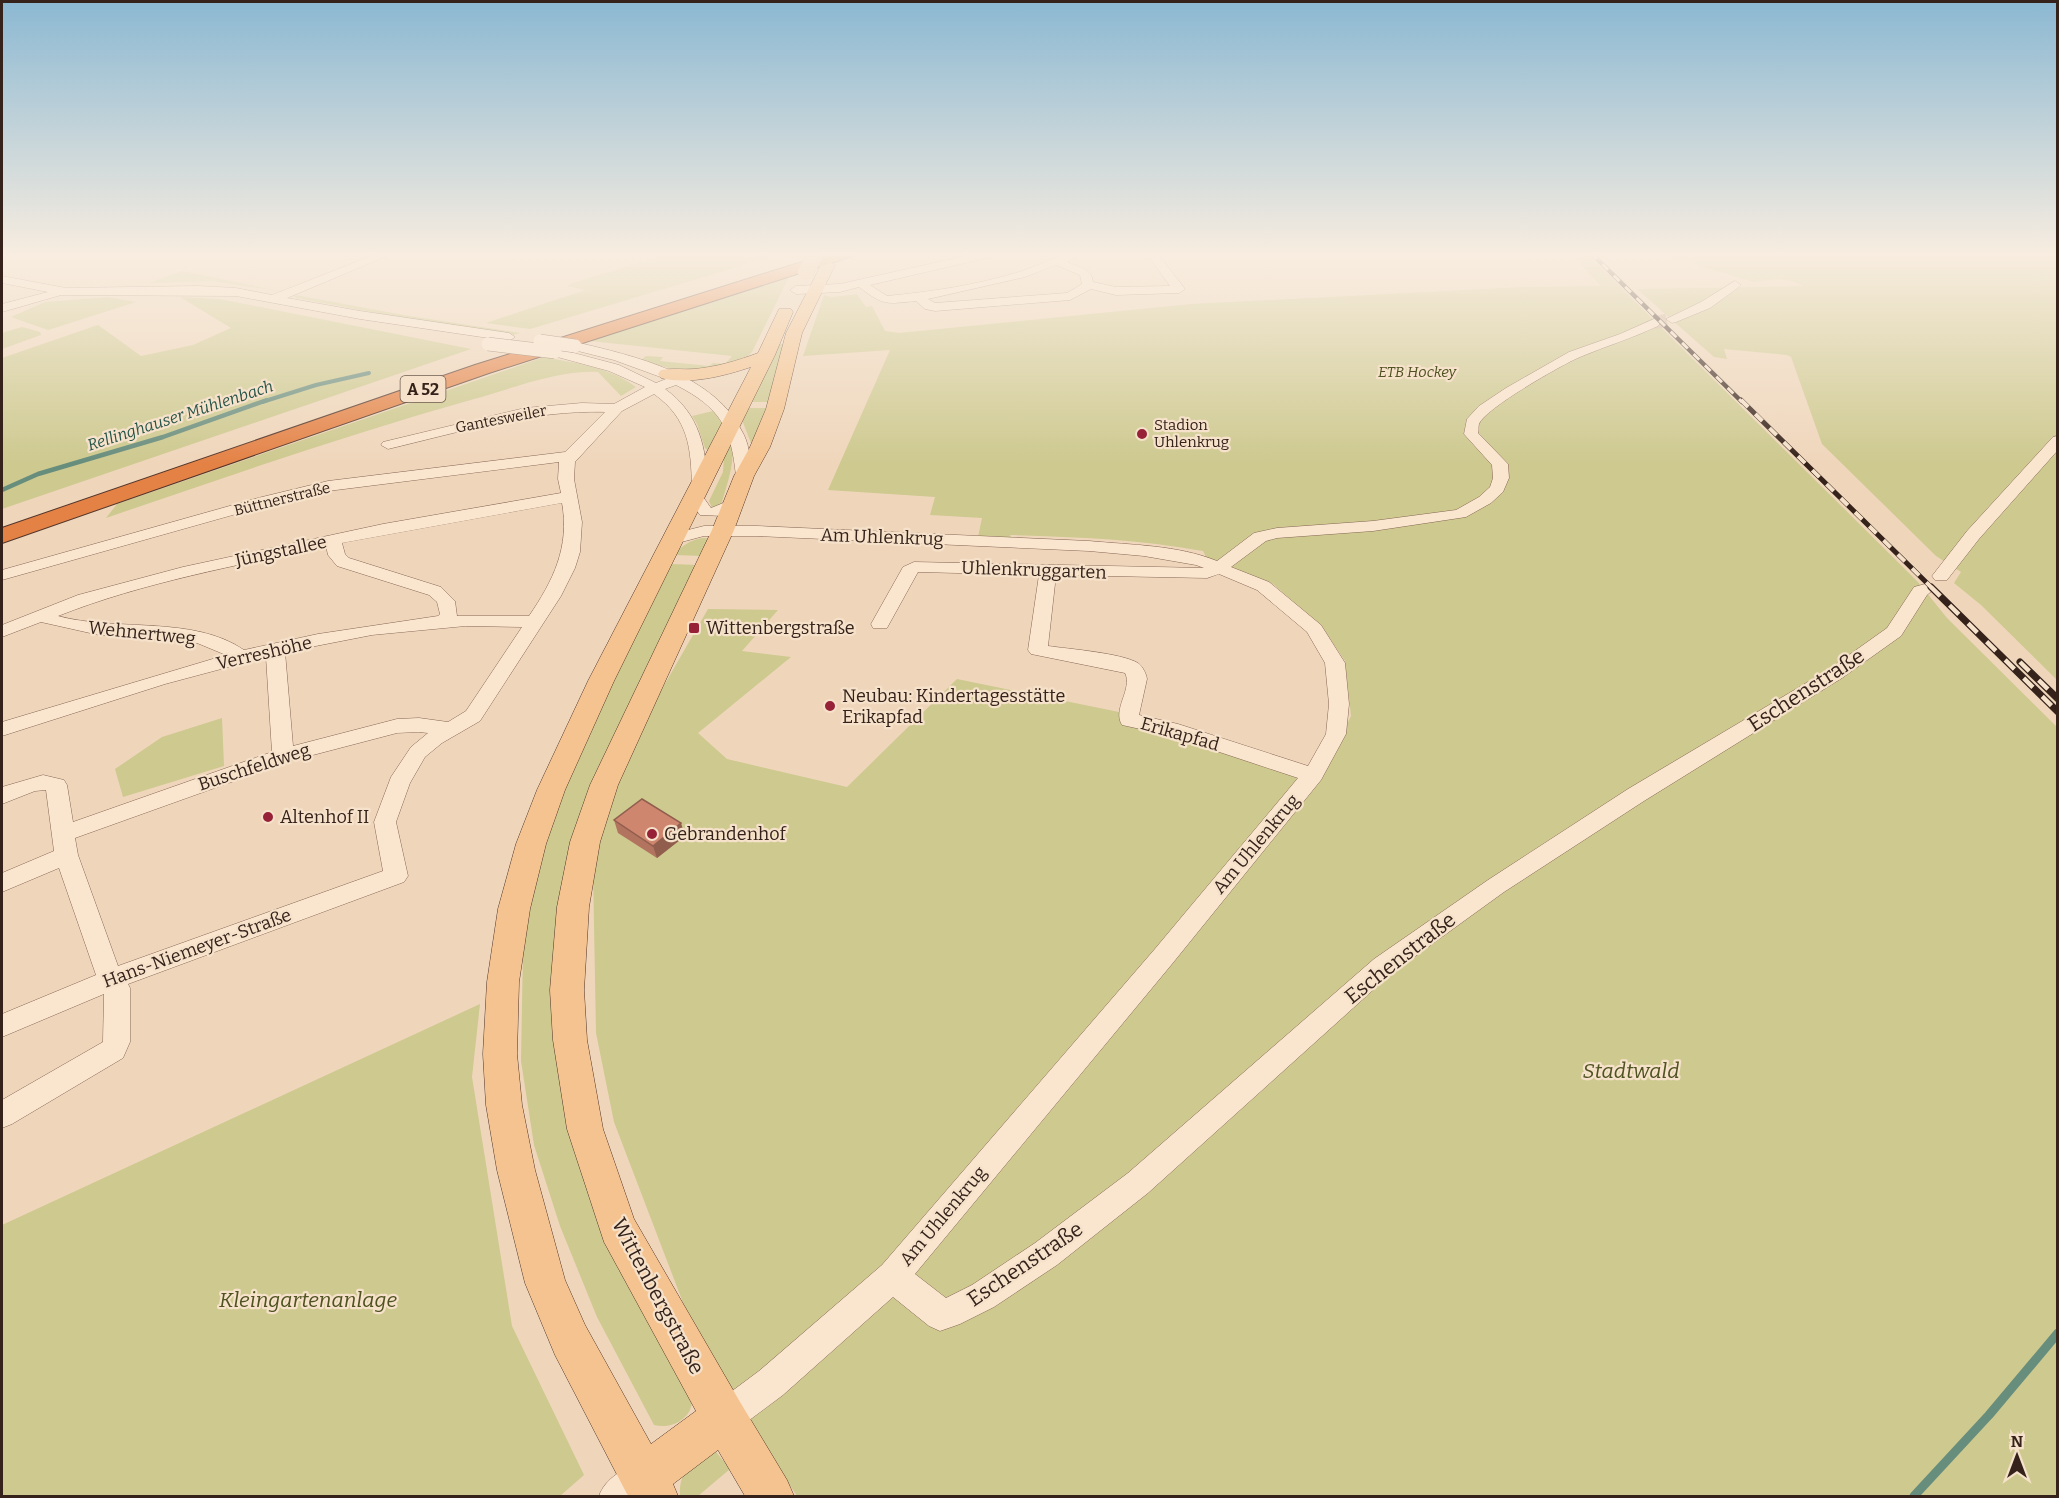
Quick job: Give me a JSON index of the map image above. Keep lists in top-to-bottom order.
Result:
{
  "streets": {
    "highway": ["A 52"],
    "main road": ["Wittenbergstraße"],
    "street": [
      "Gantesweiler",
      "Büttnerstraße",
      "Am Uhlenkrug",
      "Jüngstallee",
      "Uhlenkruggarten",
      "Wehnertweg",
      "Verreshöhe",
      "Eschenstraße",
      "Erikapfad",
      "Buschfeldweg",
      "Hans-Niemeyer-Straße"
    ]
  },
  "crossings": [
    ["Am Uhlenkrug", "Uhlenkruggarten"],
    ["Am Uhlenkrug", "Eschenstraße"],
    ["Am Uhlenkrug", "Erikapfad"],
    ["Am Uhlenkrug", "Wittenbergstraße"],
    ["Jüngstallee", "Wehnertweg"],
    ["Uhlenkruggarten", "Erikapfad"],
    ["Wehnertweg", "Verreshöhe"],
    ["Buschfeldweg", "Hans-Niemeyer-Straße"]
  ],
  "water": ["Rellinghauser Mühlenbach"],
  "parks": ["ETB Hockey", "Stadtwald", "Kleingartenanlage"],
  "places": {
    "other": [
      "Stadion Uhlenkrug",
      "Neubau: Kindertagesstätte Erikapfad",
      "Altenhof II",
      "Gebrandenhof"
    ],
    "transit": ["Wittenbergstraße"]
  },
  "north": "top"
}
